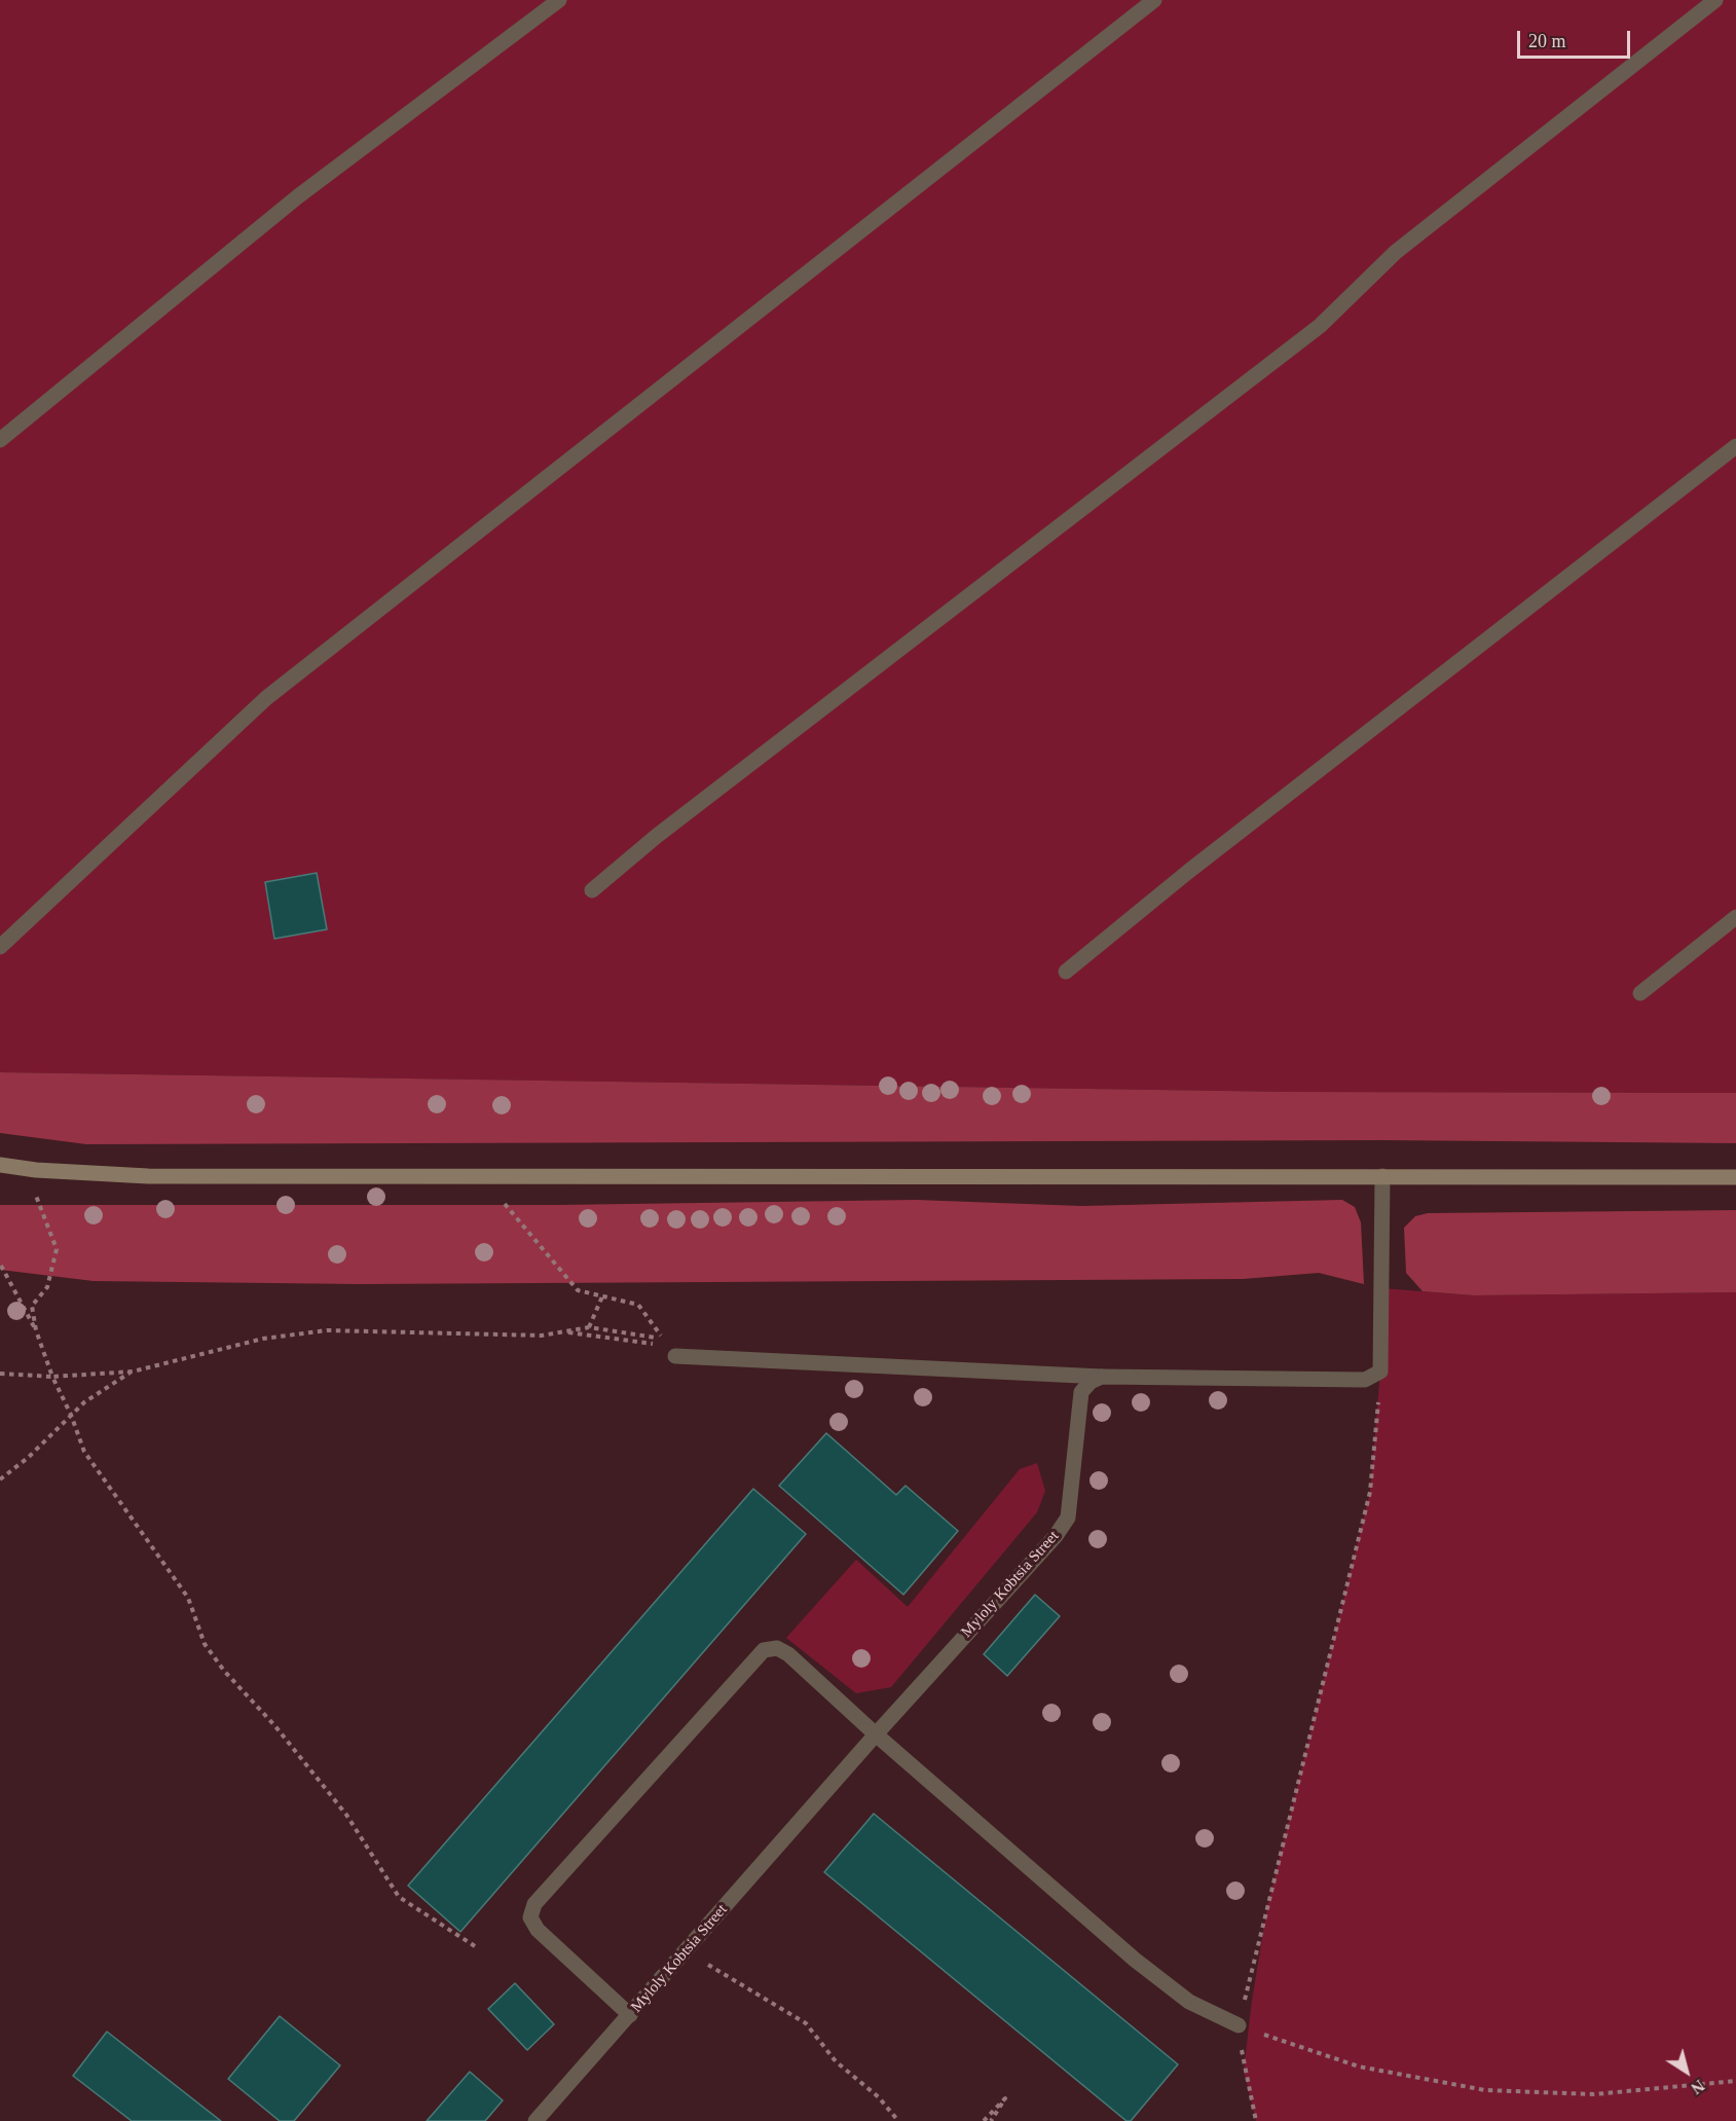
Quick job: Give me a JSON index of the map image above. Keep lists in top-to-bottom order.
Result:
{
  "streets": {
    "street": ["Myloly Kobtsia Street"]
  },
  "scale_bar": "20 m",
  "north": "bottom right"
}
